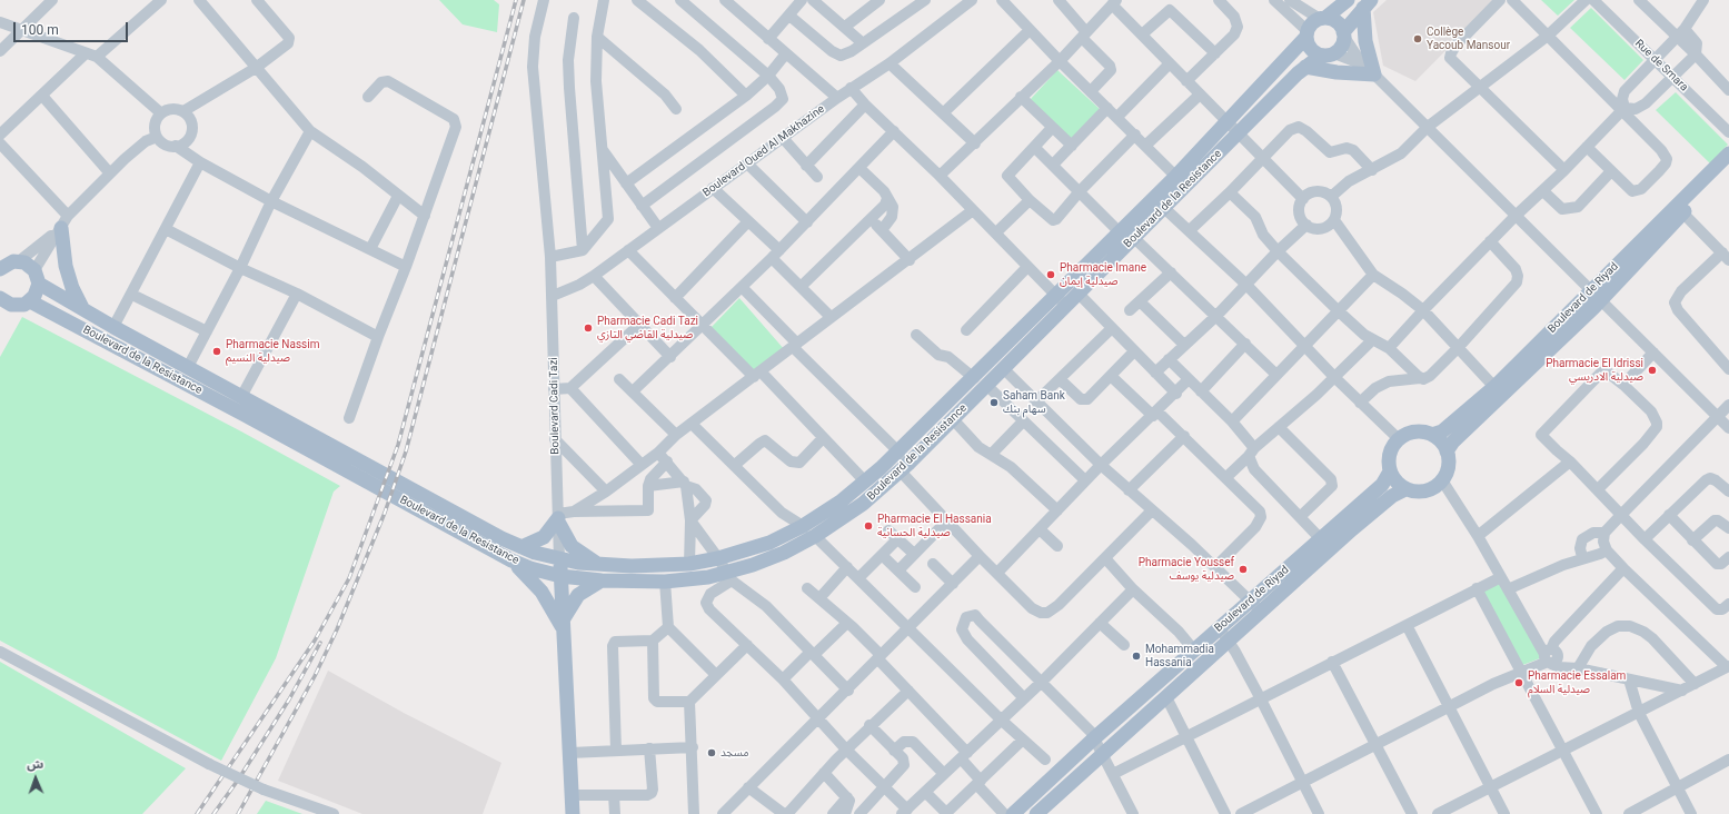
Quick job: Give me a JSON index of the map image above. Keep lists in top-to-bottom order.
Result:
{
  "streets": {
    "main road": ["Boulevard de la Resistance", "Boulevard de Riyad", "Boulevard Cadi Tazi"],
    "street": ["Rue de Smara", "Boulevard Oued Al Makhazine"]
  },
  "crossings": [
    ["Boulevard Oued Al Makhazine", "Boulevard Cadi Tazi"],
    ["Boulevard de la Resistance", "Boulevard Cadi Tazi"]
  ],
  "places": [
    "Collège Yacoub Mansour",
    "Pharmacie Imane صيدلية إيمان",
    "Pharmacie Cadi Tazi صيدلية القاضي التازي",
    "Pharmacie Nassim صيدلية النسيم",
    "Pharmacie El Idrissi صيدلية الادريسي",
    "Saham Bank سهام بنك",
    "Pharmacie El Hassania صيدلية الحسانية",
    "Pharmacie Youssef صيدلية يوسف",
    "Mohammadia Hassania",
    "Pharmacie Essalam صيدلية السلام",
    "مسجد"
  ],
  "scale_bar": "100 m",
  "north": "top"
}
